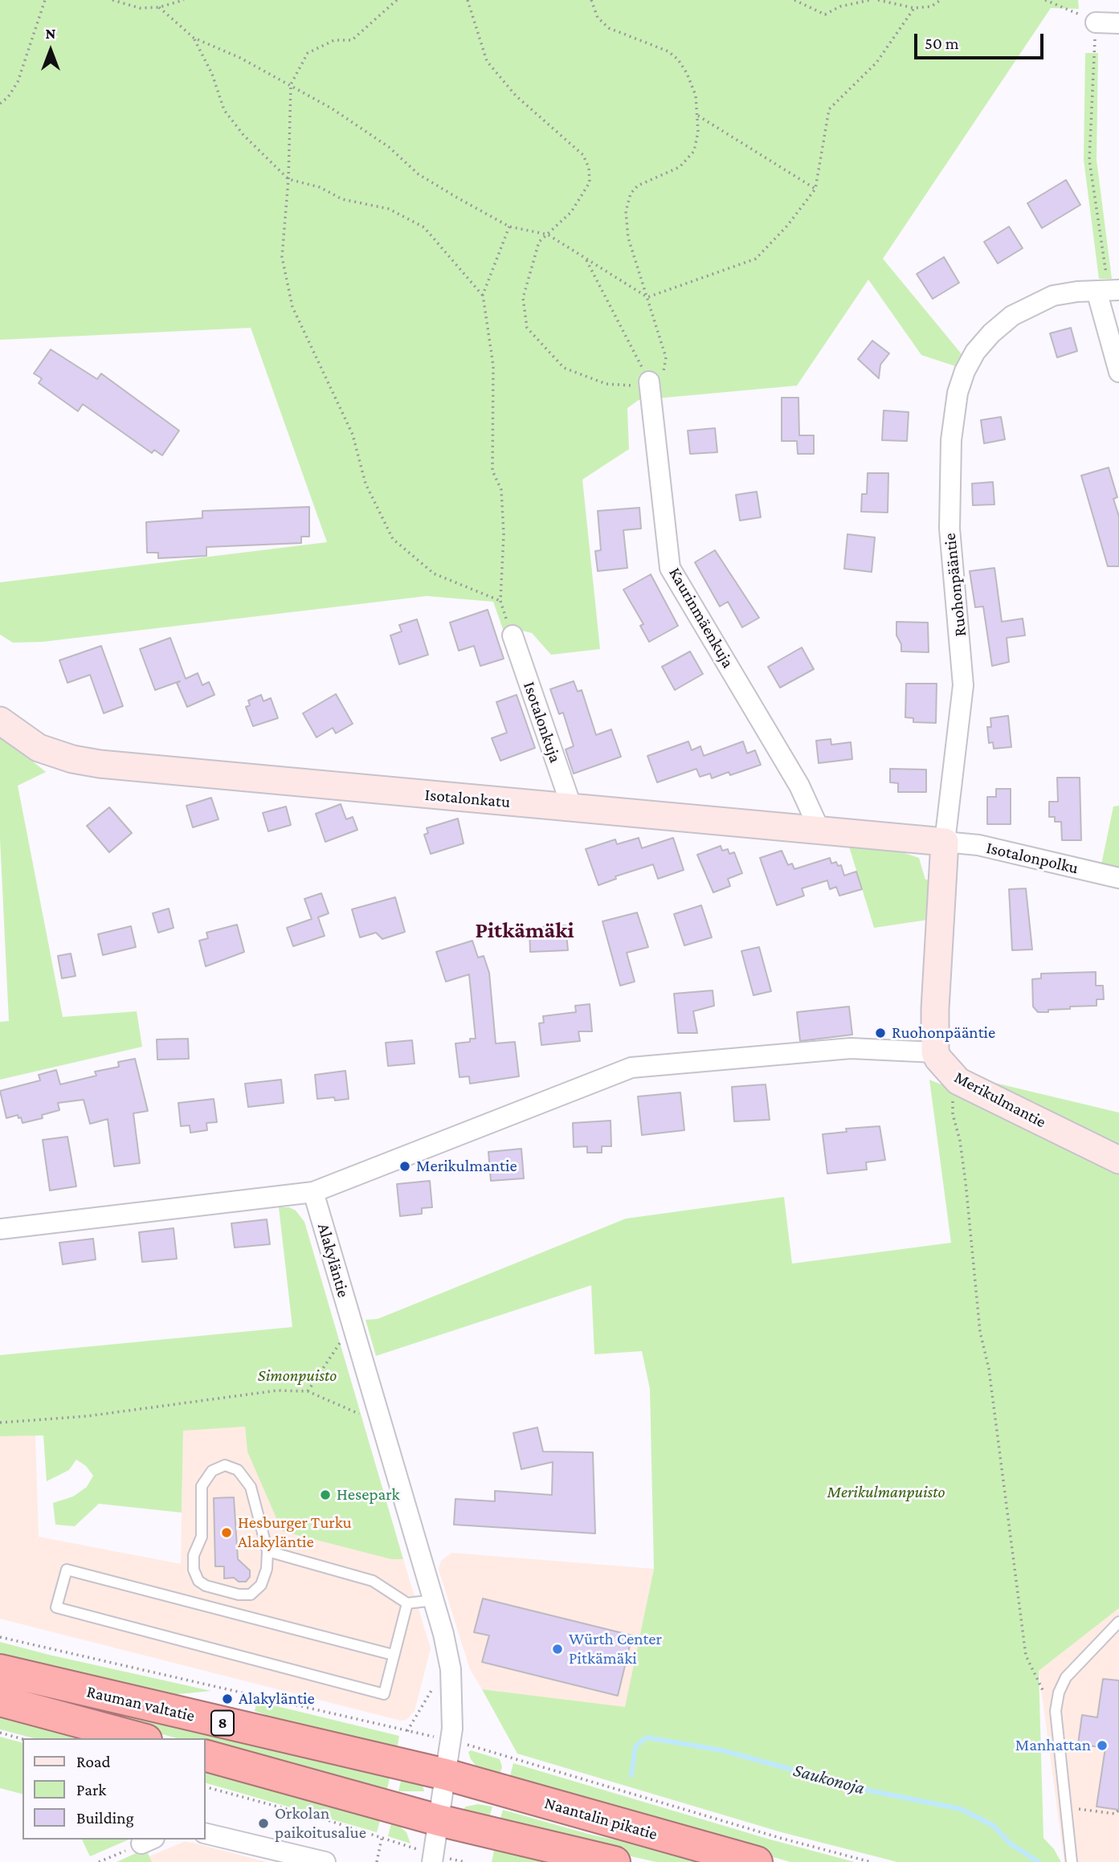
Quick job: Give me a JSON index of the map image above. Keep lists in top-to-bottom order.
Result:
{
  "streets": {
    "highway": ["Rauman valtatie", "8", "Naantalin pikatie"],
    "street": [
      "Ruohonpääntie",
      "Kaurinmäenkuja",
      "Isotalonkuja",
      "Isotalonkatu",
      "Isotalonpolku",
      "Merikulmantie",
      "Alakyläntie"
    ]
  },
  "crossings": [
    ["Ruohonpääntie", "Isotalonkatu"],
    ["Ruohonpääntie", "Isotalonpolku"],
    ["Ruohonpääntie", "Merikulmantie"],
    ["Kaurinmäenkuja", "Isotalonkatu"],
    ["Isotalonkuja", "Isotalonkatu"],
    ["Isotalonkatu", "Isotalonpolku"],
    ["Alakyläntie", "Rauman valtatie"],
    ["Alakyläntie", "8"],
    ["Alakyläntie", "Naantalin pikatie"],
    ["Rauman valtatie", "Naantalin pikatie"]
  ],
  "districts": ["Pitkämäki"],
  "water": ["Saukonoja"],
  "parks": ["Simonpuisto", "Merikulmanpuisto"],
  "places": [
    "Ruohonpääntie",
    "Merikulmantie",
    "Hesepark",
    "Hesburger Turku Alakyläntie",
    "Würth Center Pitkämäki",
    "Alakyläntie",
    "Manhattan",
    "Orkolan paikoitusalue"
  ],
  "legend": ["Road", "Park", "Building"],
  "scale_bar": "50 m",
  "north": "top"
}
